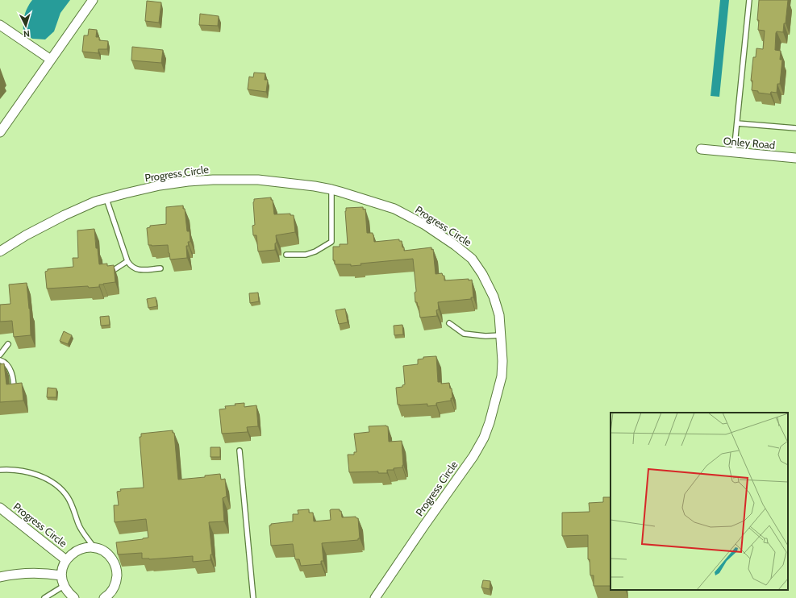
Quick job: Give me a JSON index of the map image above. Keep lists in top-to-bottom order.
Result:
{
  "streets": {
    "street": ["Onley Road", "Progress Circle"]
  },
  "north": "bottom"
}
